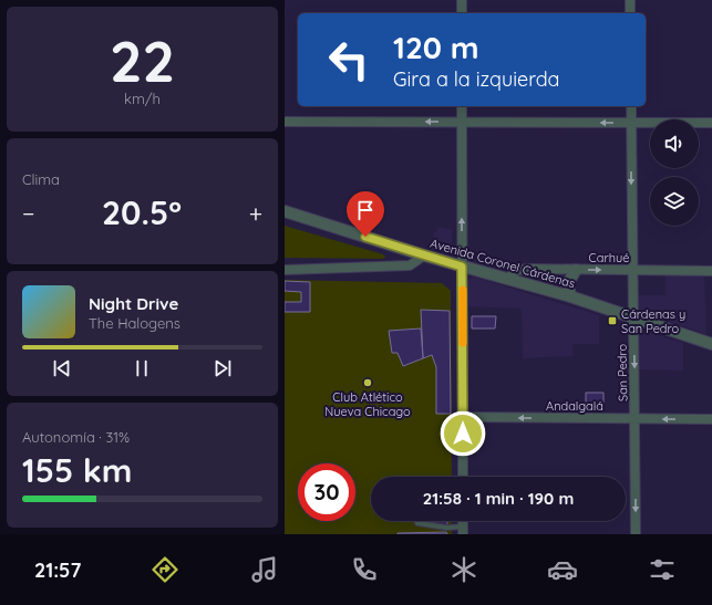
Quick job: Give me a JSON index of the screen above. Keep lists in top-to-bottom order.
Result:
{
  "streets": {
    "street": [
      "Carhué",
      "Avenida Coronel Cárdenas",
      "San Pedro",
      "Andalgalá"
    ]
  },
  "crossings": [
    ["Carhué", "Avenida Coronel Cárdenas"],
    ["Carhué", "San Pedro"],
    ["Avenida Coronel Cárdenas", "San Pedro"],
    ["San Pedro", "Andalgalá"]
  ],
  "one_way": ["San Pedro", "Andalgalá"],
  "places": {
    "transit": ["Cárdenas y San Pedro"],
    "other": ["Club Atlético Nueva Chicago"]
  },
  "page": {
    "tile": [
      ["22", "km/h"],
      "Clima",
      ["Autonomía · 31%", "155 km"]
    ],
    "turn": ["120 m", "Gira a la izquierda"],
    "heat": ["−", "20.5°", "+"],
    "song": ["Night Drive", "The Halogens"],
    "limit": "30",
    "trip": "21:58 · 1 min · 190 m",
    "tabs": "21:57"
  }
}
